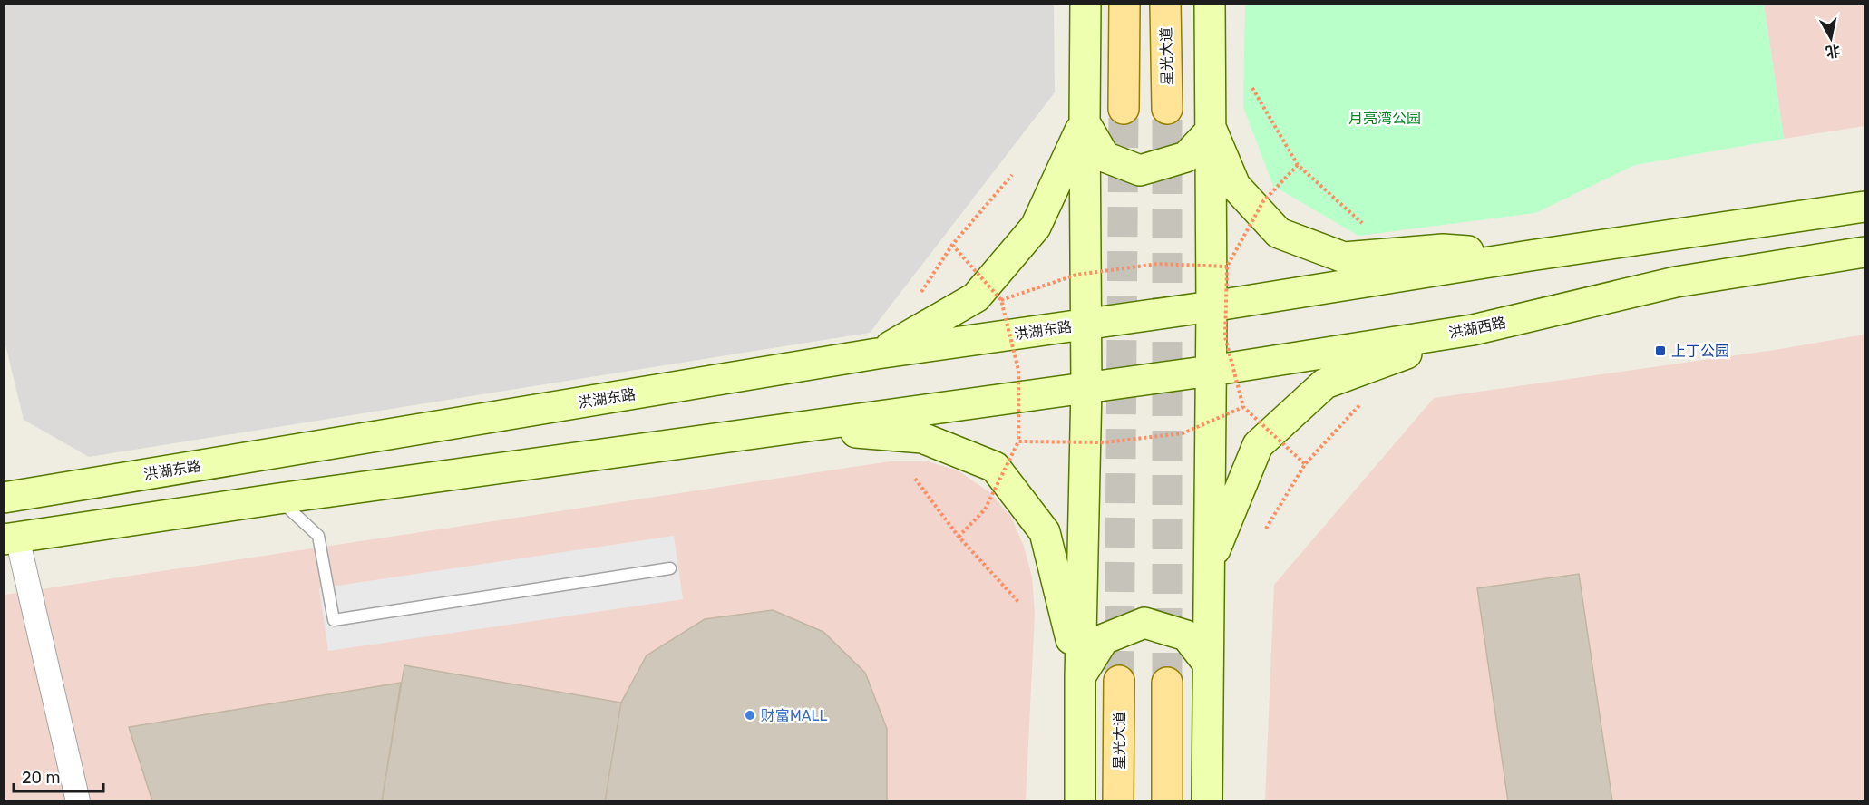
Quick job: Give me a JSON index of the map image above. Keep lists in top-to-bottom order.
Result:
{
  "streets": {
    "main road": ["星光大道", "洪湖西路", "洪湖东路"]
  },
  "parks": ["月亮湾公园"],
  "places": {
    "transit": ["上丁公园"],
    "other": ["财富MALL"]
  },
  "scale_bar": "20 m",
  "north": "bottom"
}
